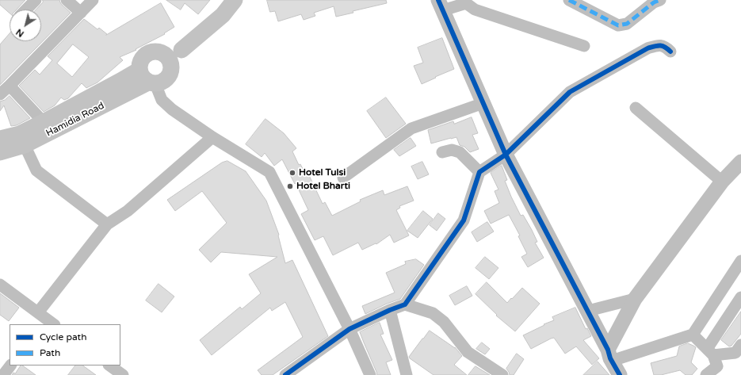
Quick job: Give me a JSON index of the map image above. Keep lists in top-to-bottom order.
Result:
{
  "streets": {
    "main road": ["Hamidia Road"]
  },
  "places": ["Hotel Tulsi", "Hotel Bharti"],
  "legend": ["Cycle path", "Path"],
  "north": "bottom left"
}
